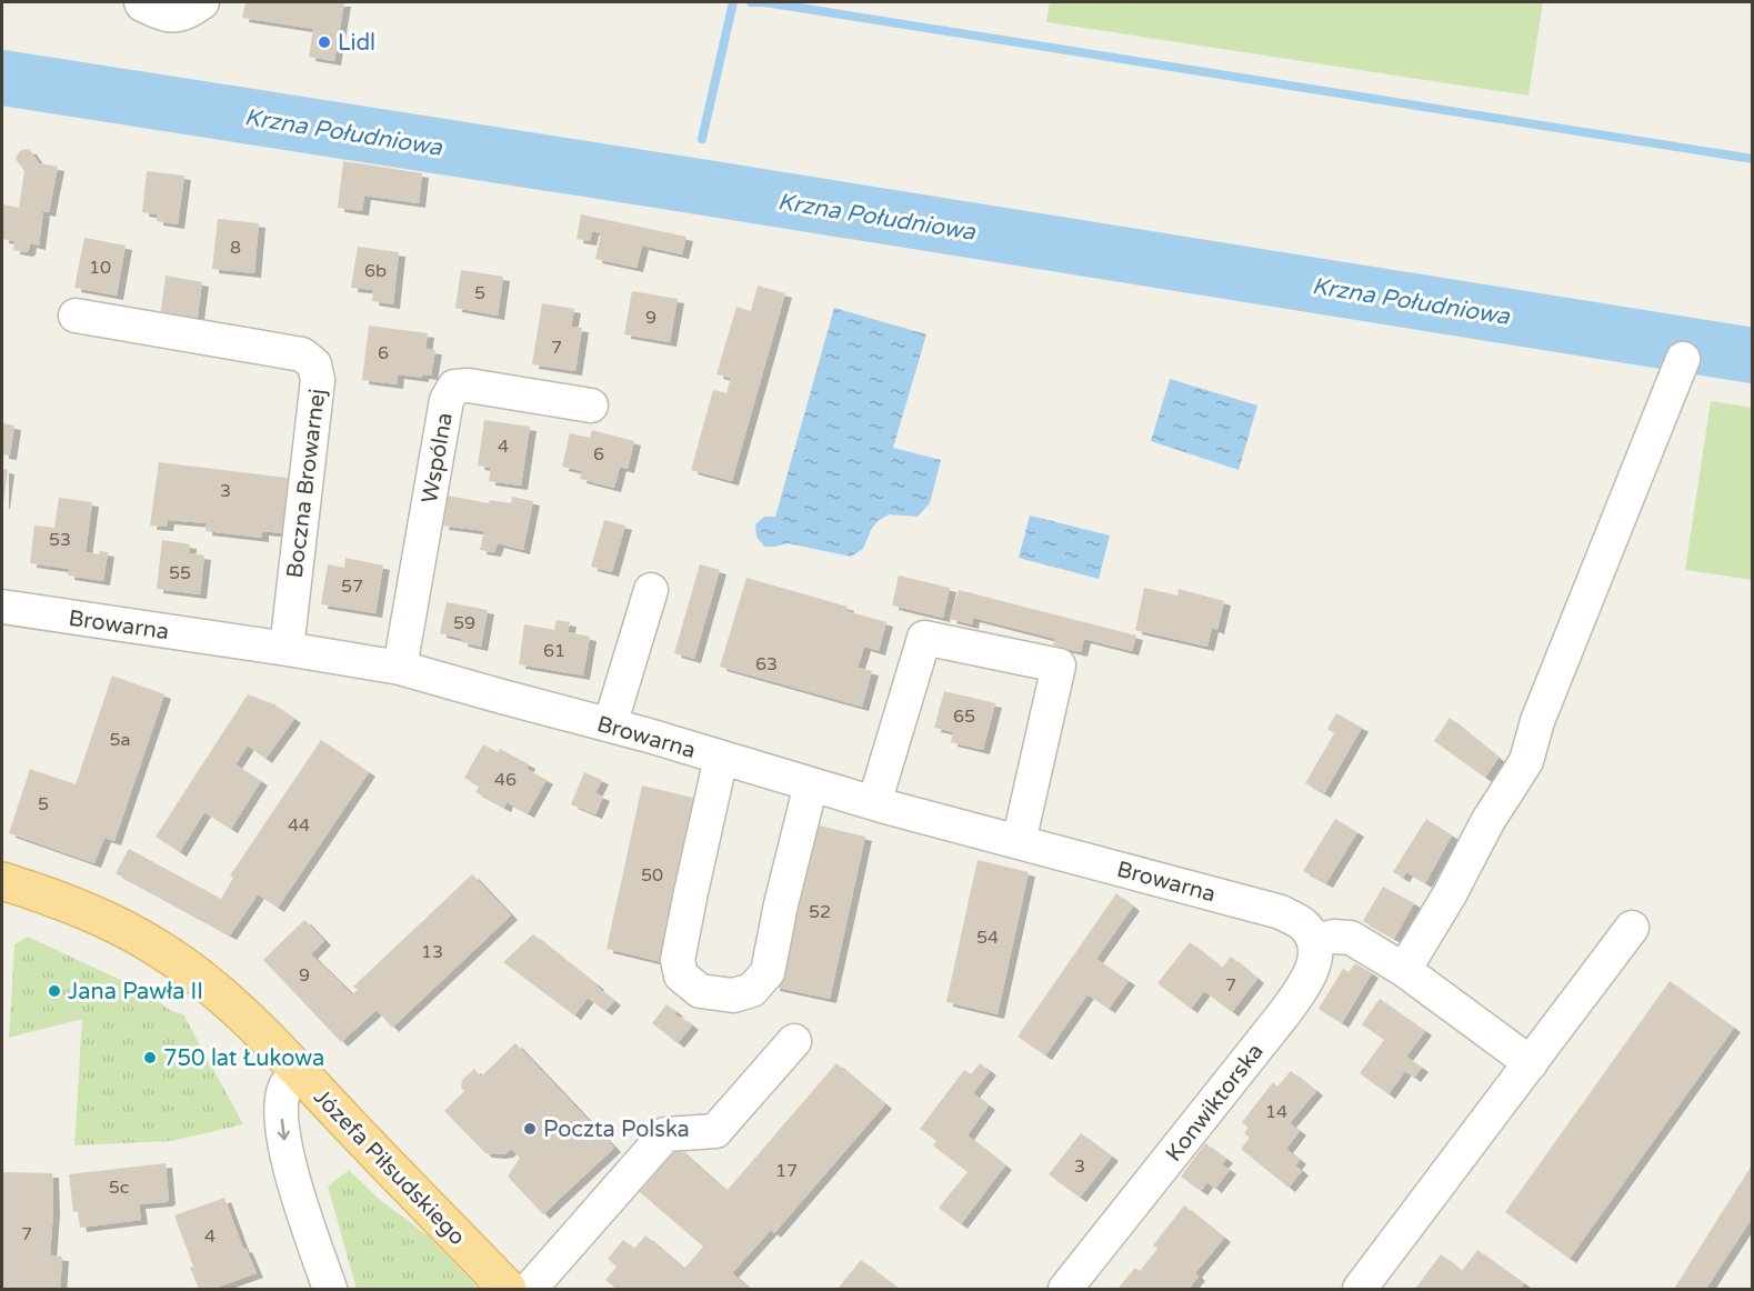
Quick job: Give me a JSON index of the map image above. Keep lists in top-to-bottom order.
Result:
{
  "streets": {
    "main road": ["Józefa Piłsudskiego"],
    "street": [
      "Wspólna",
      "Boczna Browarnej",
      "Browarna",
      "Konwiktorska"
    ]
  },
  "crossings": [
    ["Wspólna", "Browarna"],
    ["Boczna Browarnej", "Browarna"],
    ["Browarna", "Konwiktorska"]
  ],
  "water": ["Krzna Południowa"],
  "places": [
    "Lidl",
    "Jana Pawła II",
    "750 lat Łukowa",
    "Poczta Polska"
  ],
  "house_numbers": [
    "8",
    "10",
    "6b",
    "5",
    "9",
    "7",
    "6",
    "4",
    "6",
    "3",
    "53",
    "55",
    "57",
    "59",
    "61",
    "63",
    "65",
    "5a",
    "46",
    "5",
    "44",
    "50",
    "52",
    "54",
    "13",
    "9",
    "7",
    "14",
    "3",
    "17",
    "5c",
    "7",
    "4"
  ]
}
